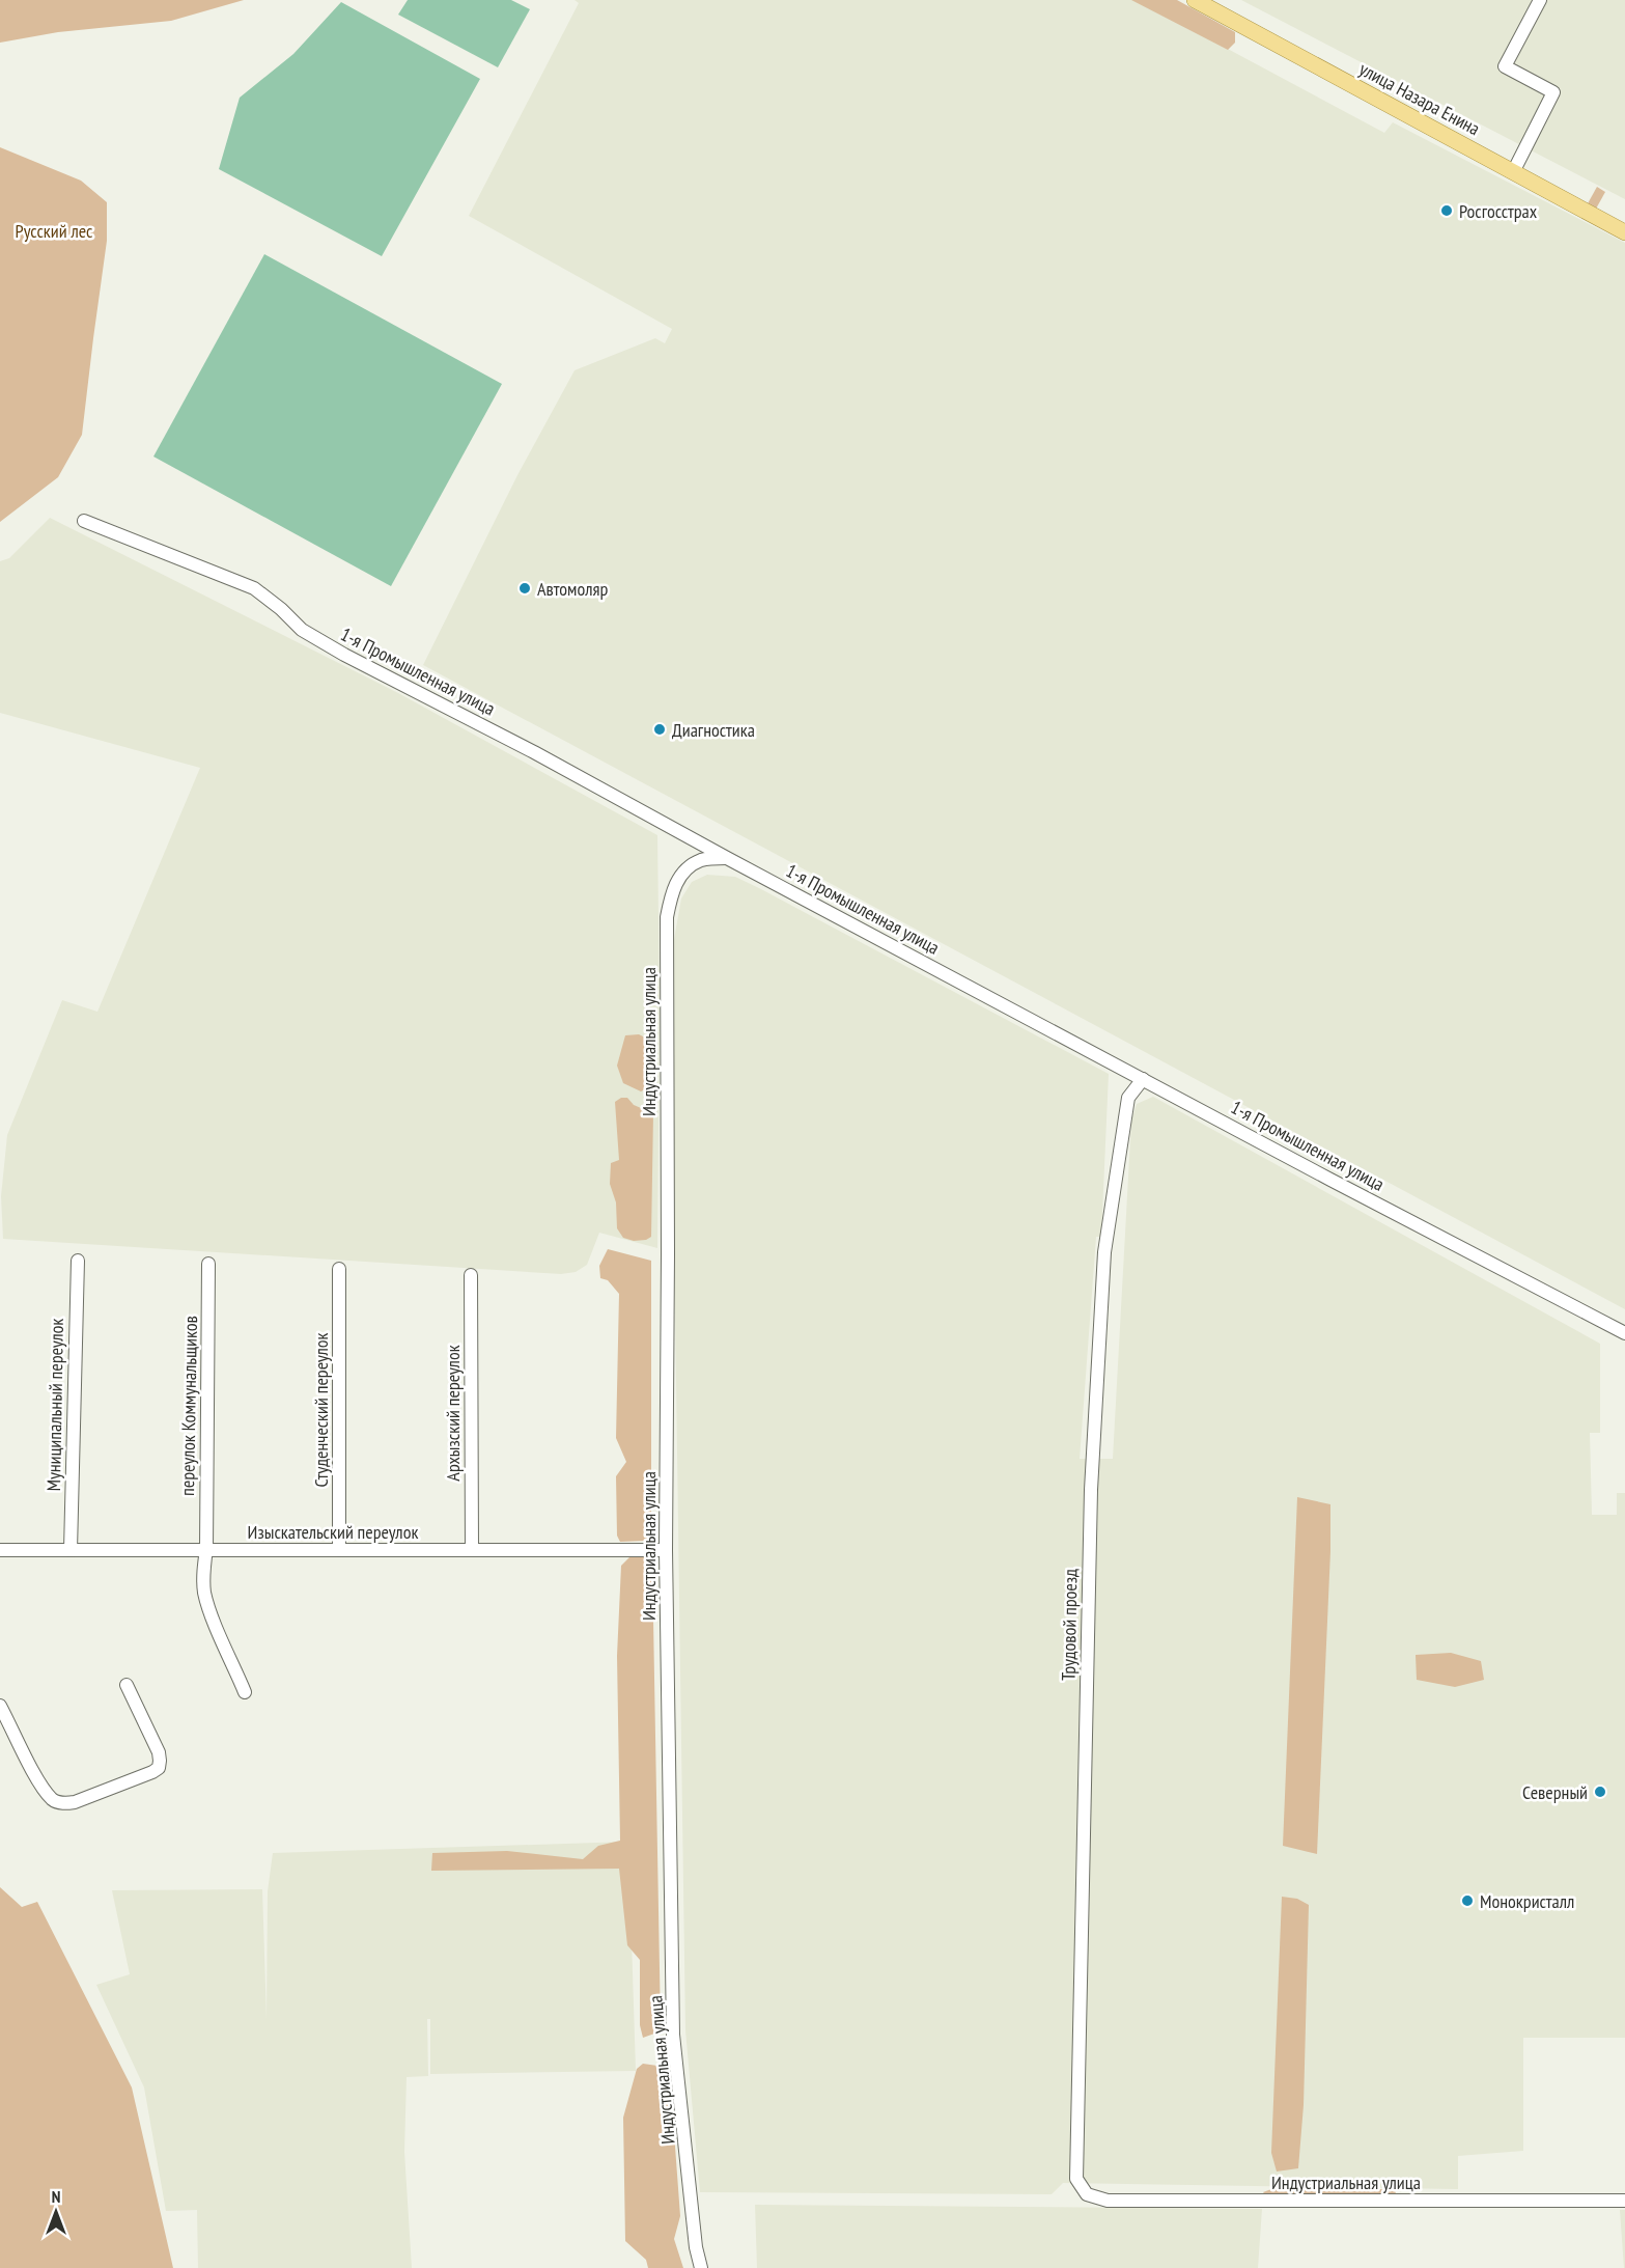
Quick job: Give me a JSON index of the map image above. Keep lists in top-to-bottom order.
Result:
{
  "streets": {
    "main road": ["улица Назара Енина"],
    "street": [
      "1-я Промышленная улица",
      "Индустриальная улица",
      "Муниципальный переулок",
      "переулок Коммунальщиков",
      "Студенческий переулок",
      "Архызский переулок",
      "Изыскательский переулок",
      "Трудовой проезд"
    ]
  },
  "crossings": [
    ["1-я Промышленная улица", "Индустриальная улица"],
    ["1-я Промышленная улица", "Трудовой проезд"],
    ["Индустриальная улица", "Изыскательский переулок"],
    ["Индустриальная улица", "Трудовой проезд"],
    ["Муниципальный переулок", "Изыскательский переулок"],
    ["переулок Коммунальщиков", "Изыскательский переулок"],
    ["Студенческий переулок", "Изыскательский переулок"],
    ["Архызский переулок", "Изыскательский переулок"]
  ],
  "parks": ["Русский лес"],
  "places": [
    "Росгосстрах",
    "Автомоляр",
    "Диагностика",
    "Северный",
    "Монокристалл"
  ],
  "north": "top"
}
